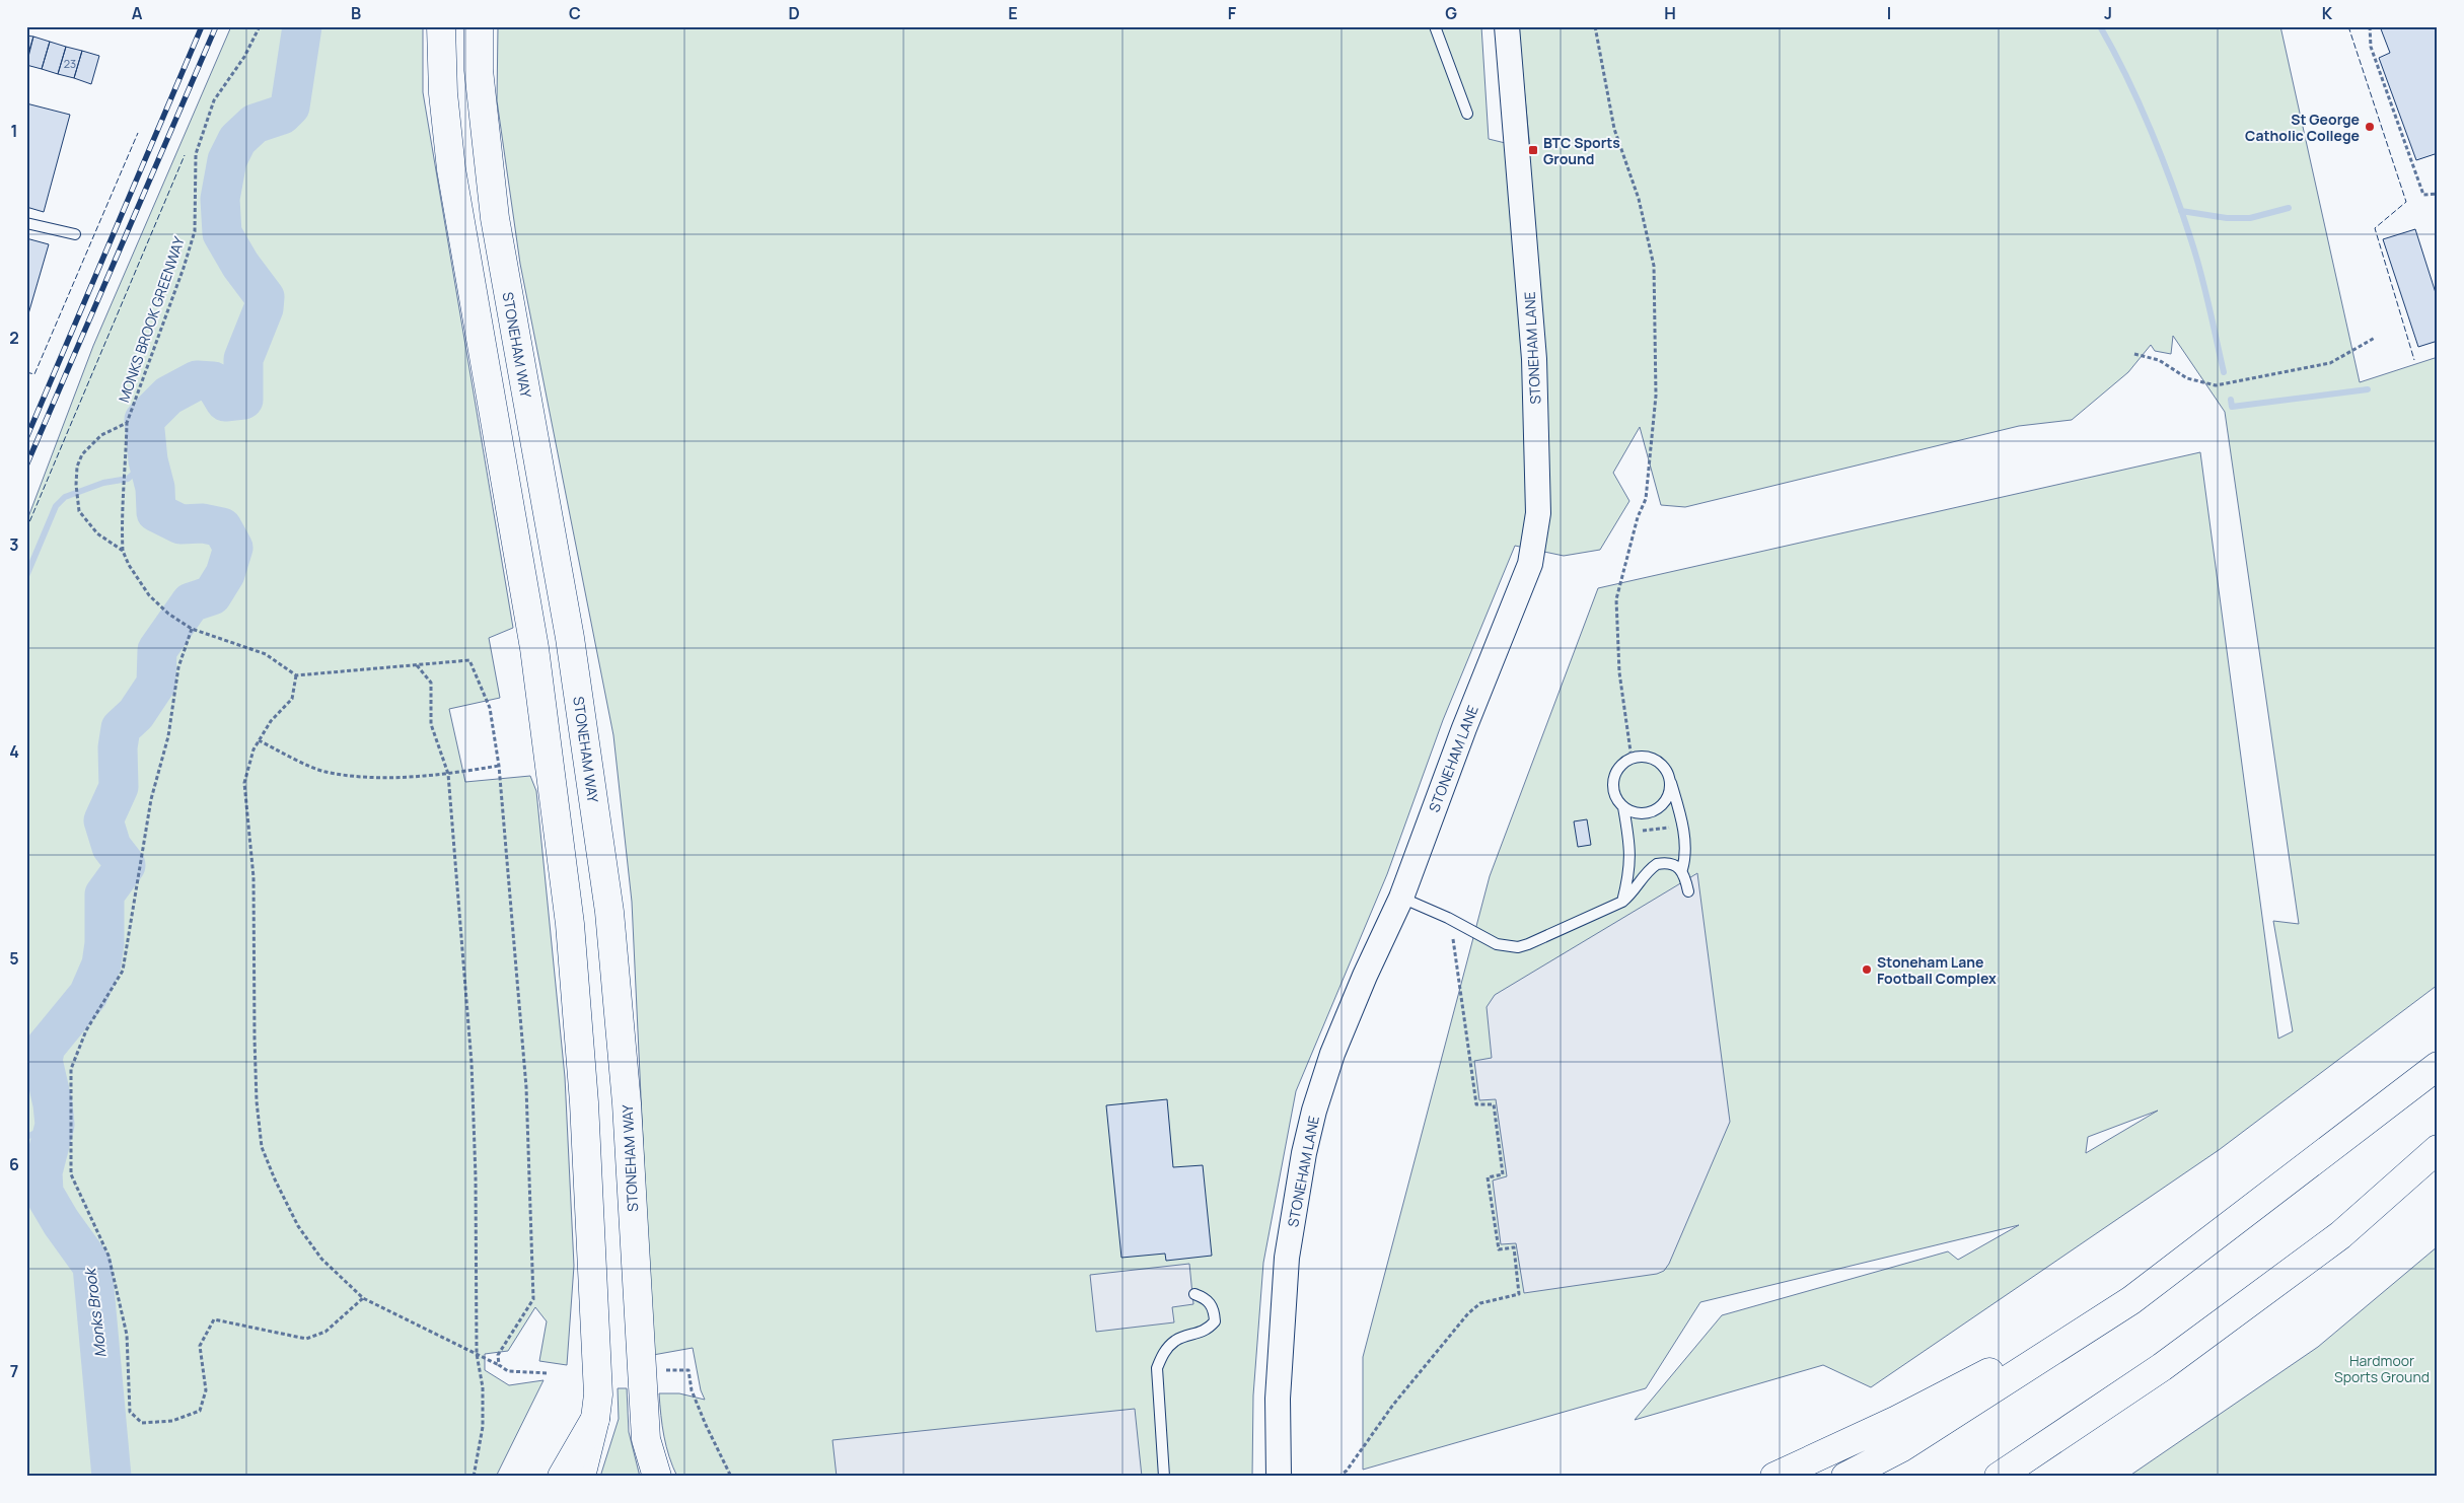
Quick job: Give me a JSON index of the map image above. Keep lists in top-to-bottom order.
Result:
{
  "streets": {
    "main road": ["STONEHAM WAY"],
    "street": ["STONEHAM LANE"],
    "path": ["MONKS BROOK GREENWAY"]
  },
  "water": ["Monks Brook"],
  "parks": ["Hardmoor Sports Ground"],
  "places": {
    "other": ["St George Catholic College", "Stoneham Lane Football Complex"],
    "transit": ["BTC Sports Ground"]
  },
  "house_numbers": ["23"],
  "grid": {
    "columns": [
      "A",
      "B",
      "C",
      "D",
      "E",
      "F",
      "G",
      "H",
      "I",
      "J",
      "K"
    ],
    "rows": [
      "1",
      "2",
      "3",
      "4",
      "5",
      "6",
      "7"
    ]
  }
}
